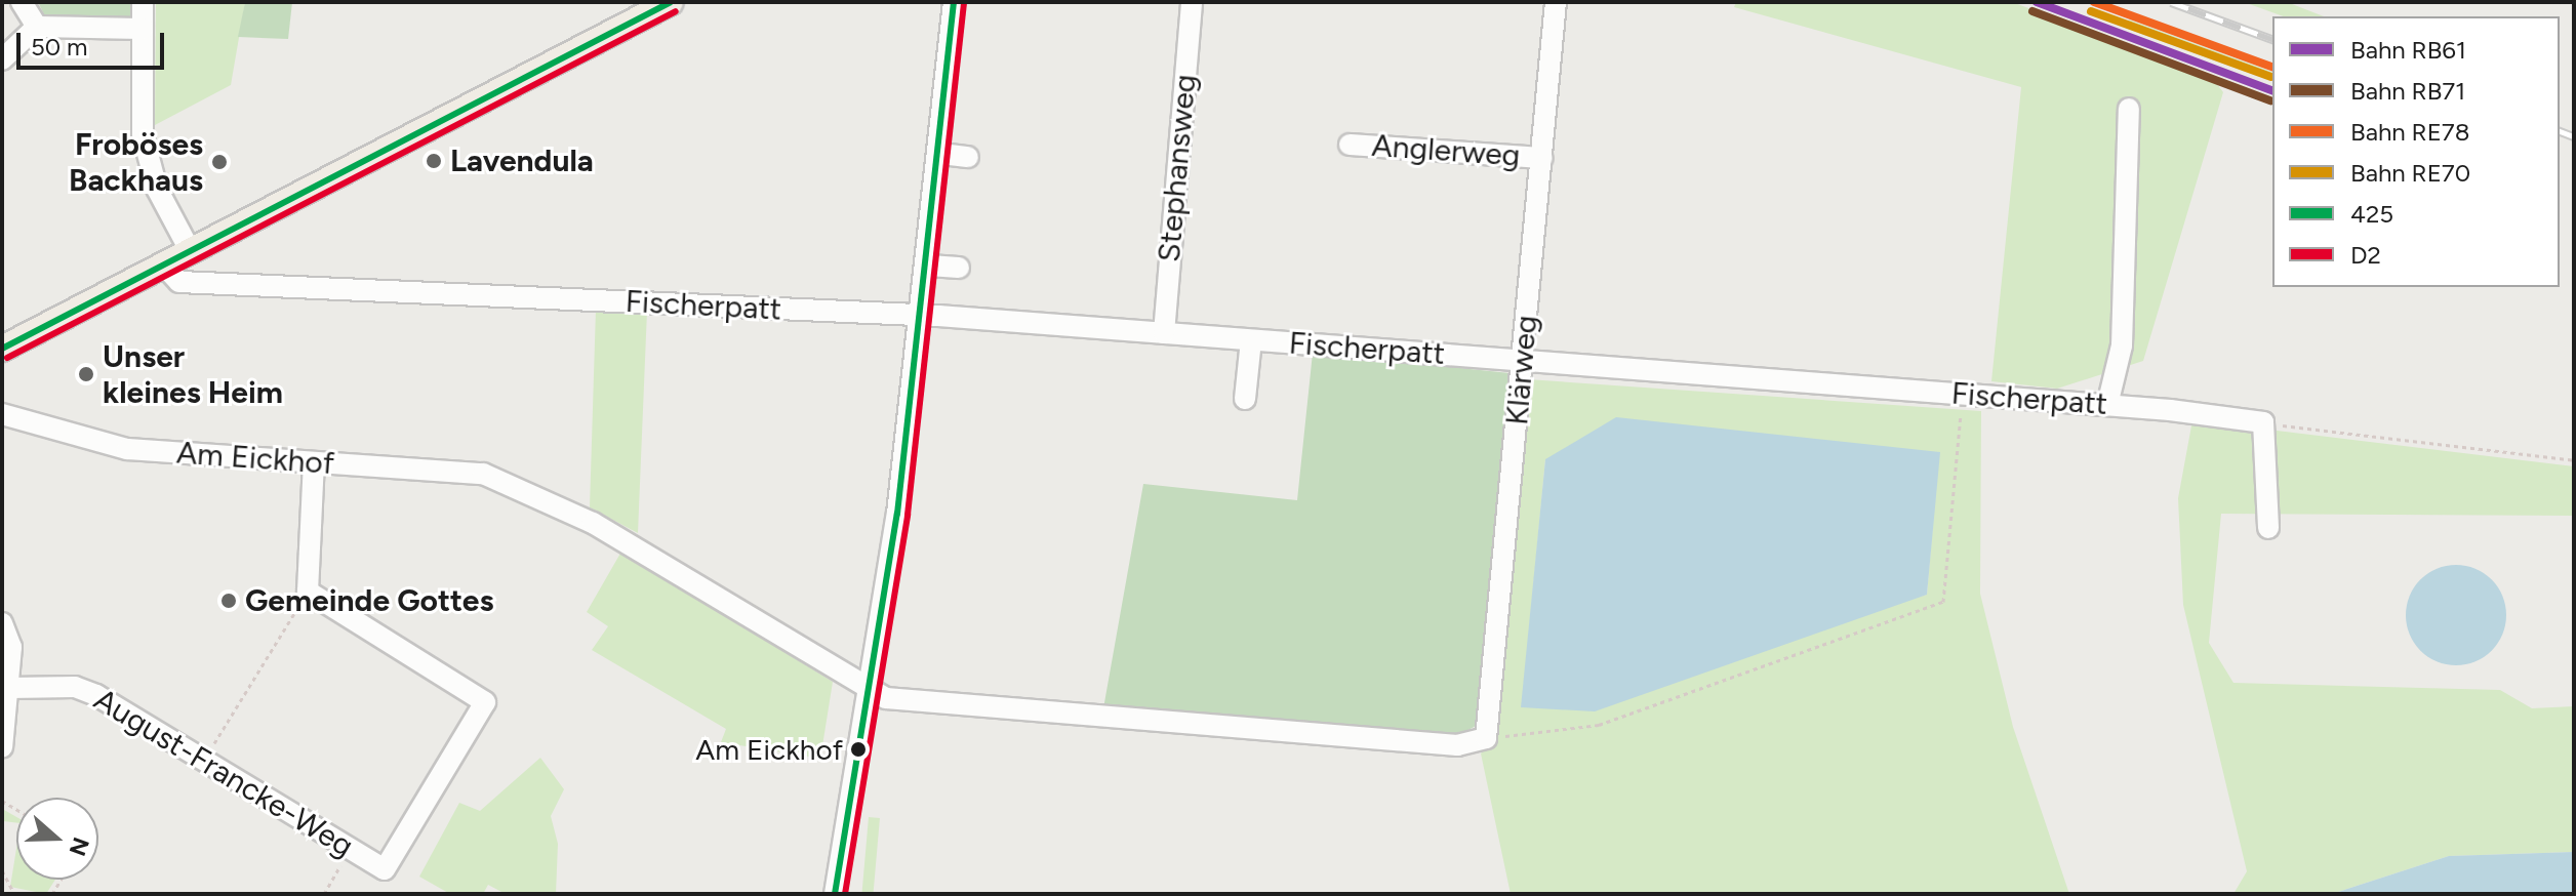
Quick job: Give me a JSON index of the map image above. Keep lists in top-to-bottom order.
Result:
{
  "streets": {
    "street": [
      "Anglerweg",
      "Stephansweg",
      "Fischerpatt",
      "Klärweg",
      "Am Eickhof",
      "August-Francke-Weg"
    ]
  },
  "crossings": [
    ["Anglerweg", "Klärweg"],
    ["Stephansweg", "Fischerpatt"],
    ["Fischerpatt", "Klärweg"],
    ["Klärweg", "Am Eickhof"]
  ],
  "places": [
    "Lavendula",
    "Froböses Backhaus",
    "Unser kleines Heim",
    "Gemeinde Gottes",
    "Am Eickhof"
  ],
  "lines": [
    "rail line RB61",
    "rail line RE78",
    "transit line 425",
    "transit line D2",
    "rail line RB71",
    "rail line RE70"
  ],
  "legend": [
    "Bahn RB61",
    "Bahn RB71",
    "Bahn RE78",
    "Bahn RE70",
    "425",
    "D2"
  ],
  "scale_bar": "50 m",
  "north": "right"
}
